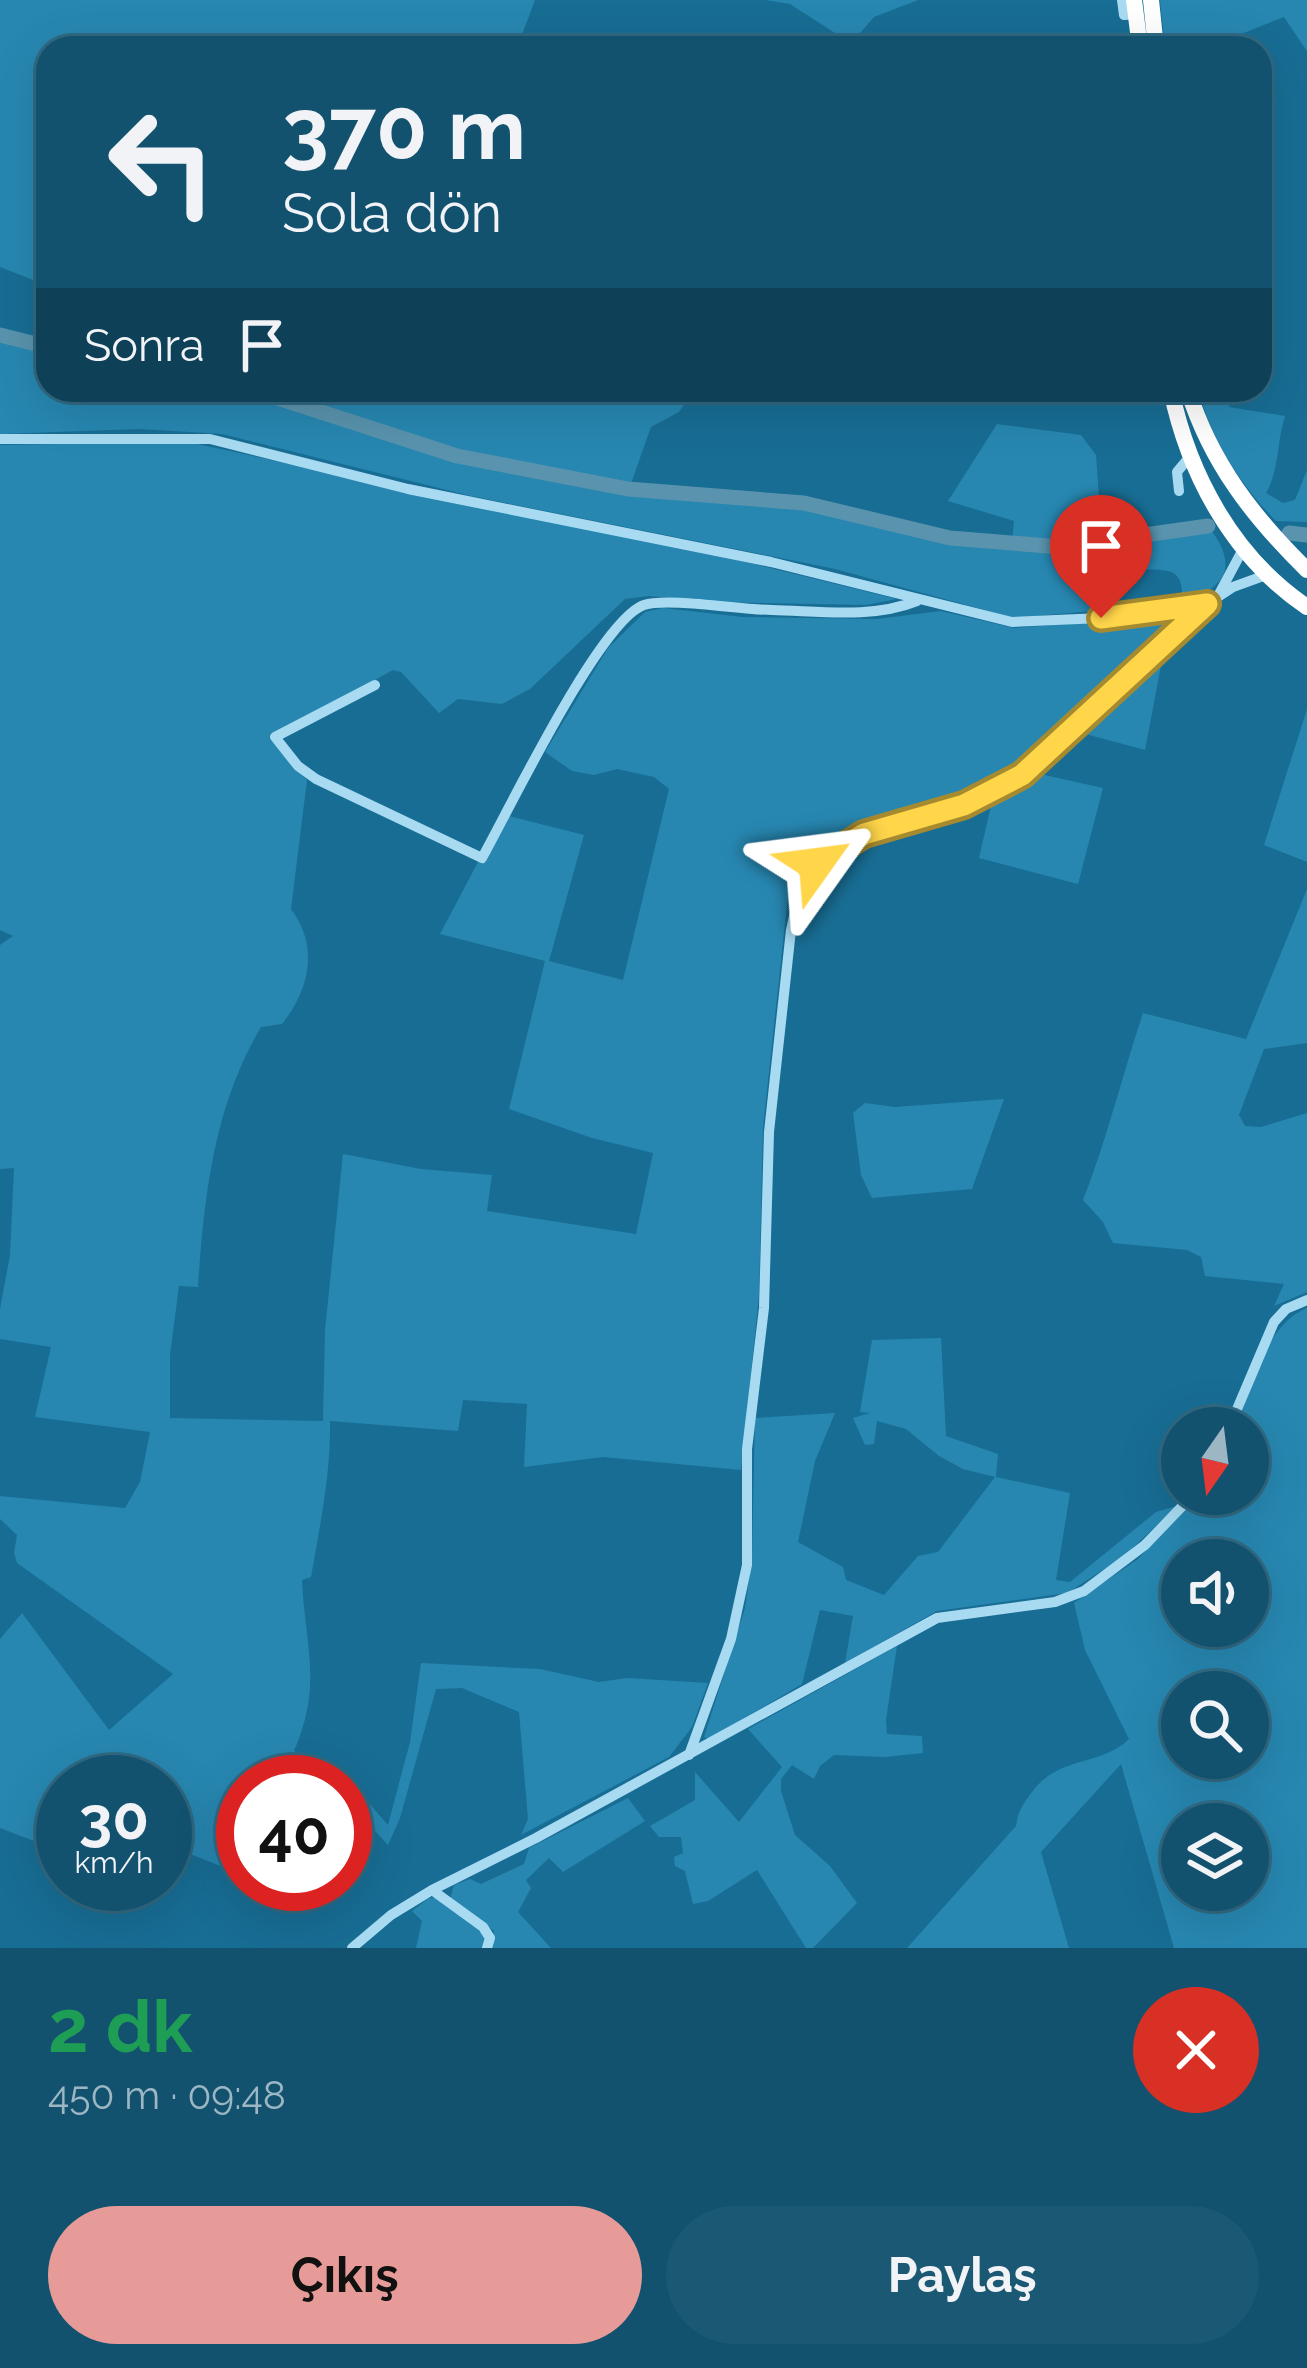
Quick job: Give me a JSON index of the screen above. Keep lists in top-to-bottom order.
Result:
{
  "north": "bottom",
  "page": {
    "turn": ["370 m", "Sola dön"],
    "then": "Sonra",
    "speed": "30 km/h",
    "limit": "40",
    "heading": ["2 dk", "450 m · 09:48"],
    "buttons": ["Çıkış", "Paylaş"]
  }
}
